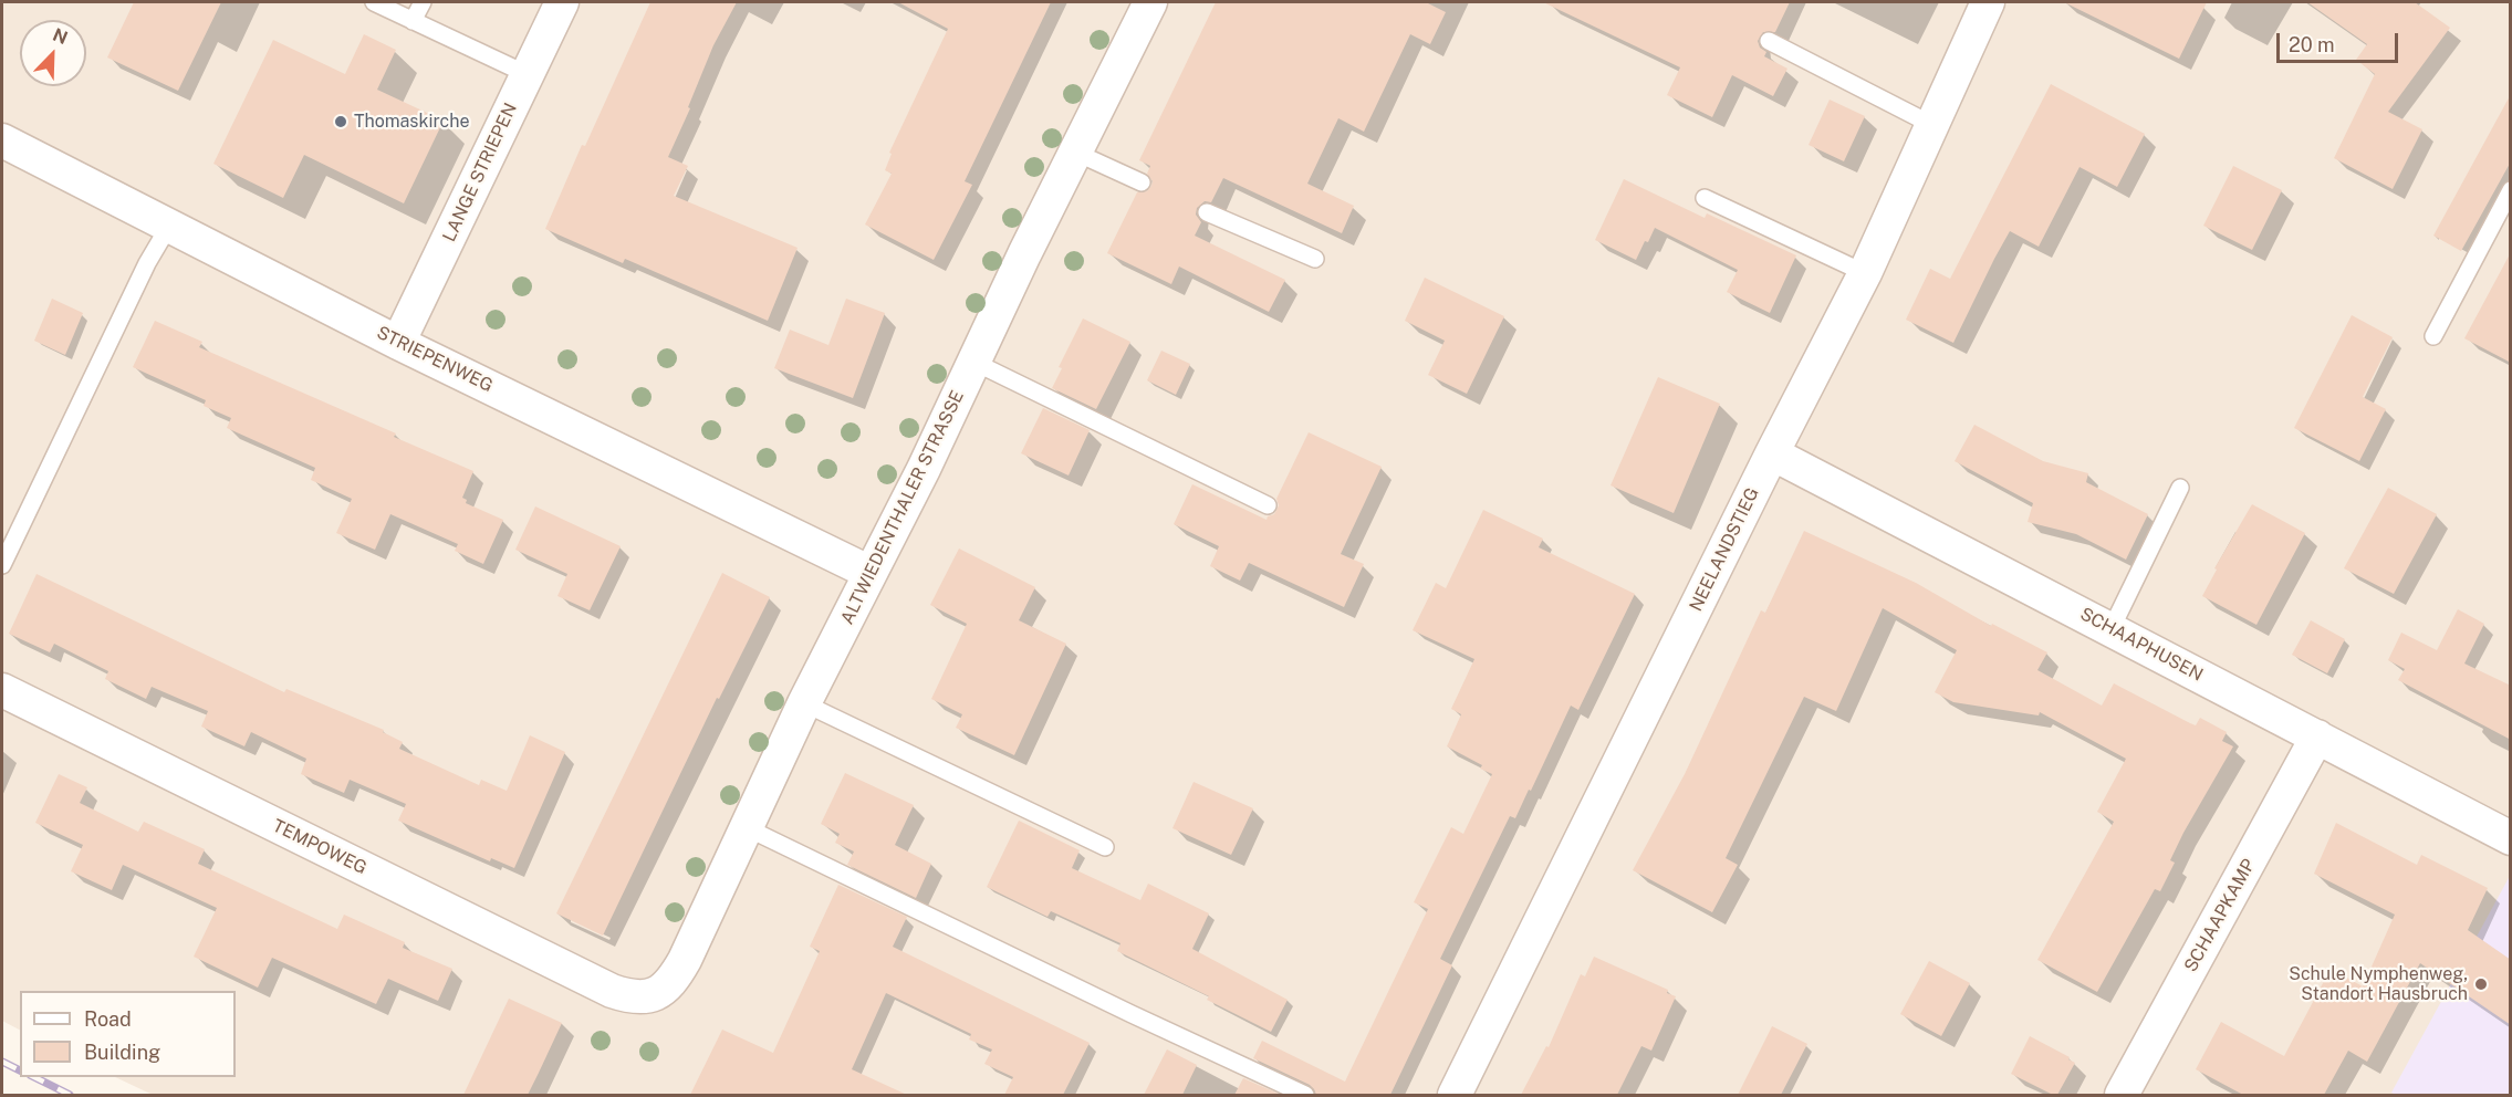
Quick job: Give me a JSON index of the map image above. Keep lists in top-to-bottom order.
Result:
{
  "streets": {
    "street": [
      "LANGE STRIEPEN",
      "STRIEPENWEG",
      "ALTWIEDENTHALER STRASSE",
      "NEELANDSTIEG",
      "SCHAAPHUSEN",
      "TEMPOWEG",
      "SCHAAPKAMP"
    ]
  },
  "crossings": [
    ["LANGE STRIEPEN", "STRIEPENWEG"],
    ["STRIEPENWEG", "ALTWIEDENTHALER STRASSE"],
    ["ALTWIEDENTHALER STRASSE", "TEMPOWEG"],
    ["NEELANDSTIEG", "SCHAAPHUSEN"],
    ["SCHAAPHUSEN", "SCHAAPKAMP"]
  ],
  "places": ["Thomaskirche", "Schule Nymphenweg, Standort Hausbruch"],
  "legend": ["Road", "Building"],
  "scale_bar": "20 m",
  "north": "top right"
}
